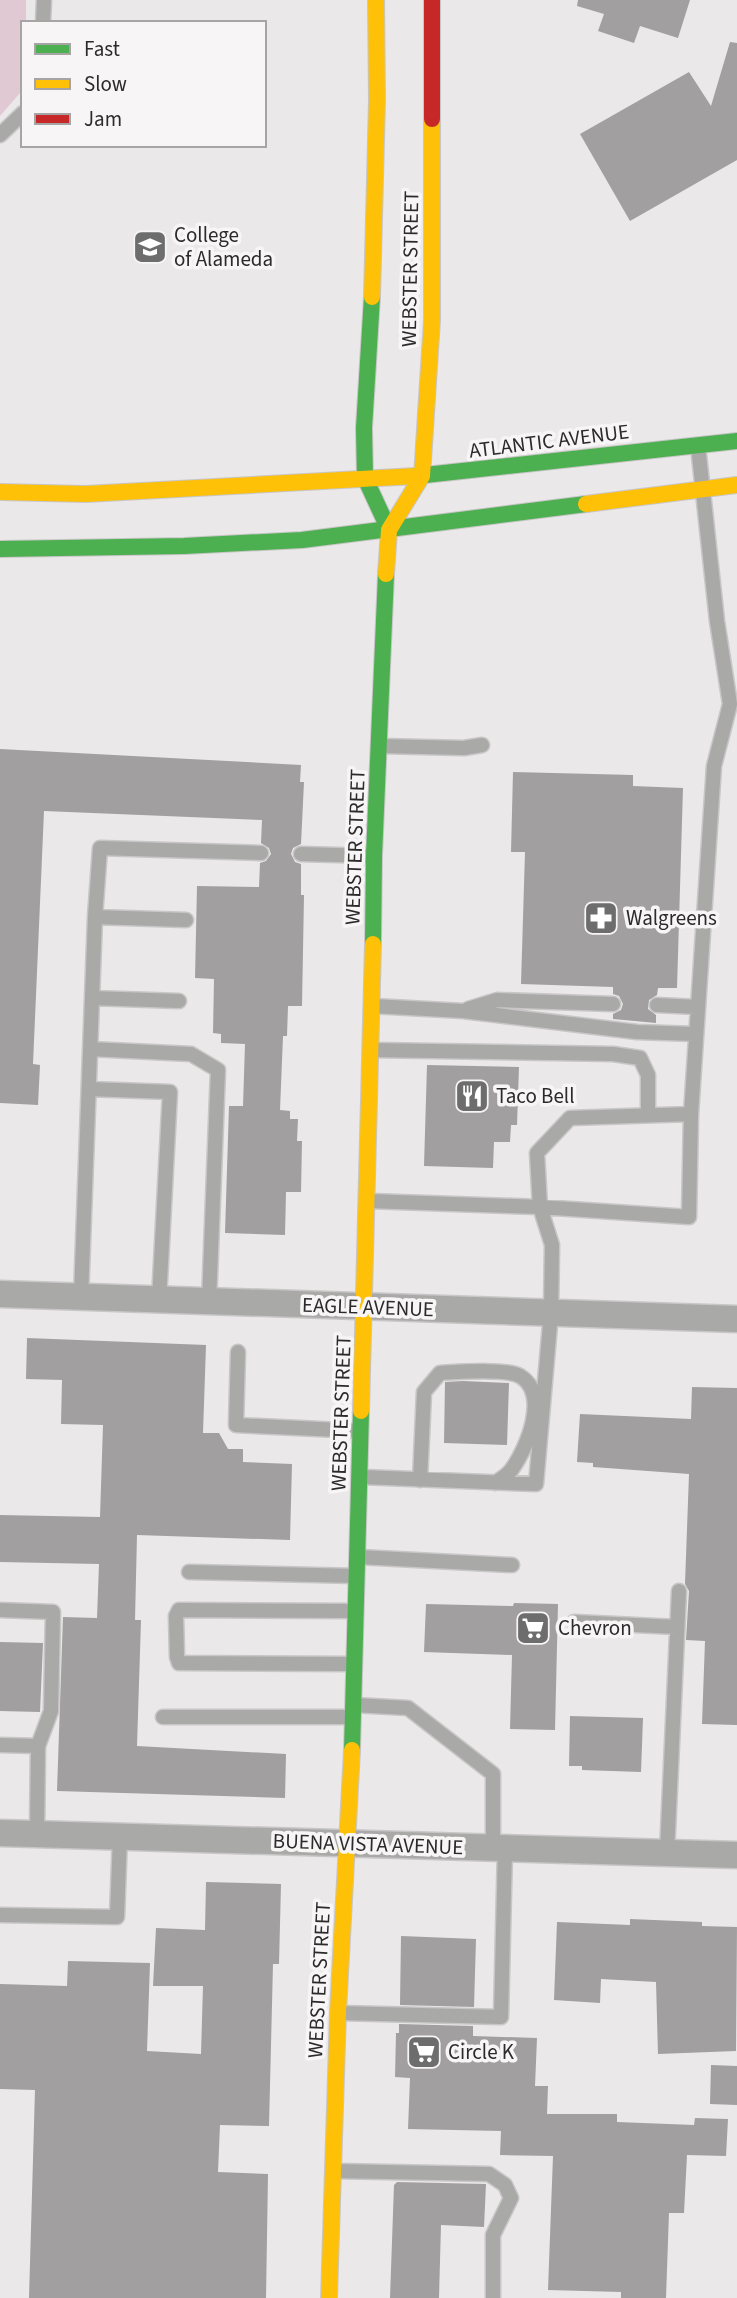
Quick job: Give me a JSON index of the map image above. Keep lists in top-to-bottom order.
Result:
{
  "streets": {
    "main road": ["WEBSTER STREET", "ATLANTIC AVENUE"],
    "street": ["EAGLE AVENUE", "BUENA VISTA AVENUE"]
  },
  "crossings": [
    ["WEBSTER STREET", "ATLANTIC AVENUE"],
    ["WEBSTER STREET", "EAGLE AVENUE"],
    ["WEBSTER STREET", "BUENA VISTA AVENUE"]
  ],
  "places": {
    "school or university": ["College of Alameda"],
    "pharmacy": ["Walgreens"],
    "restaurant": ["Taco Bell"],
    "supermarket": ["Chevron", "Circle K"]
  },
  "legend": ["Fast", "Slow", "Jam"]
}
